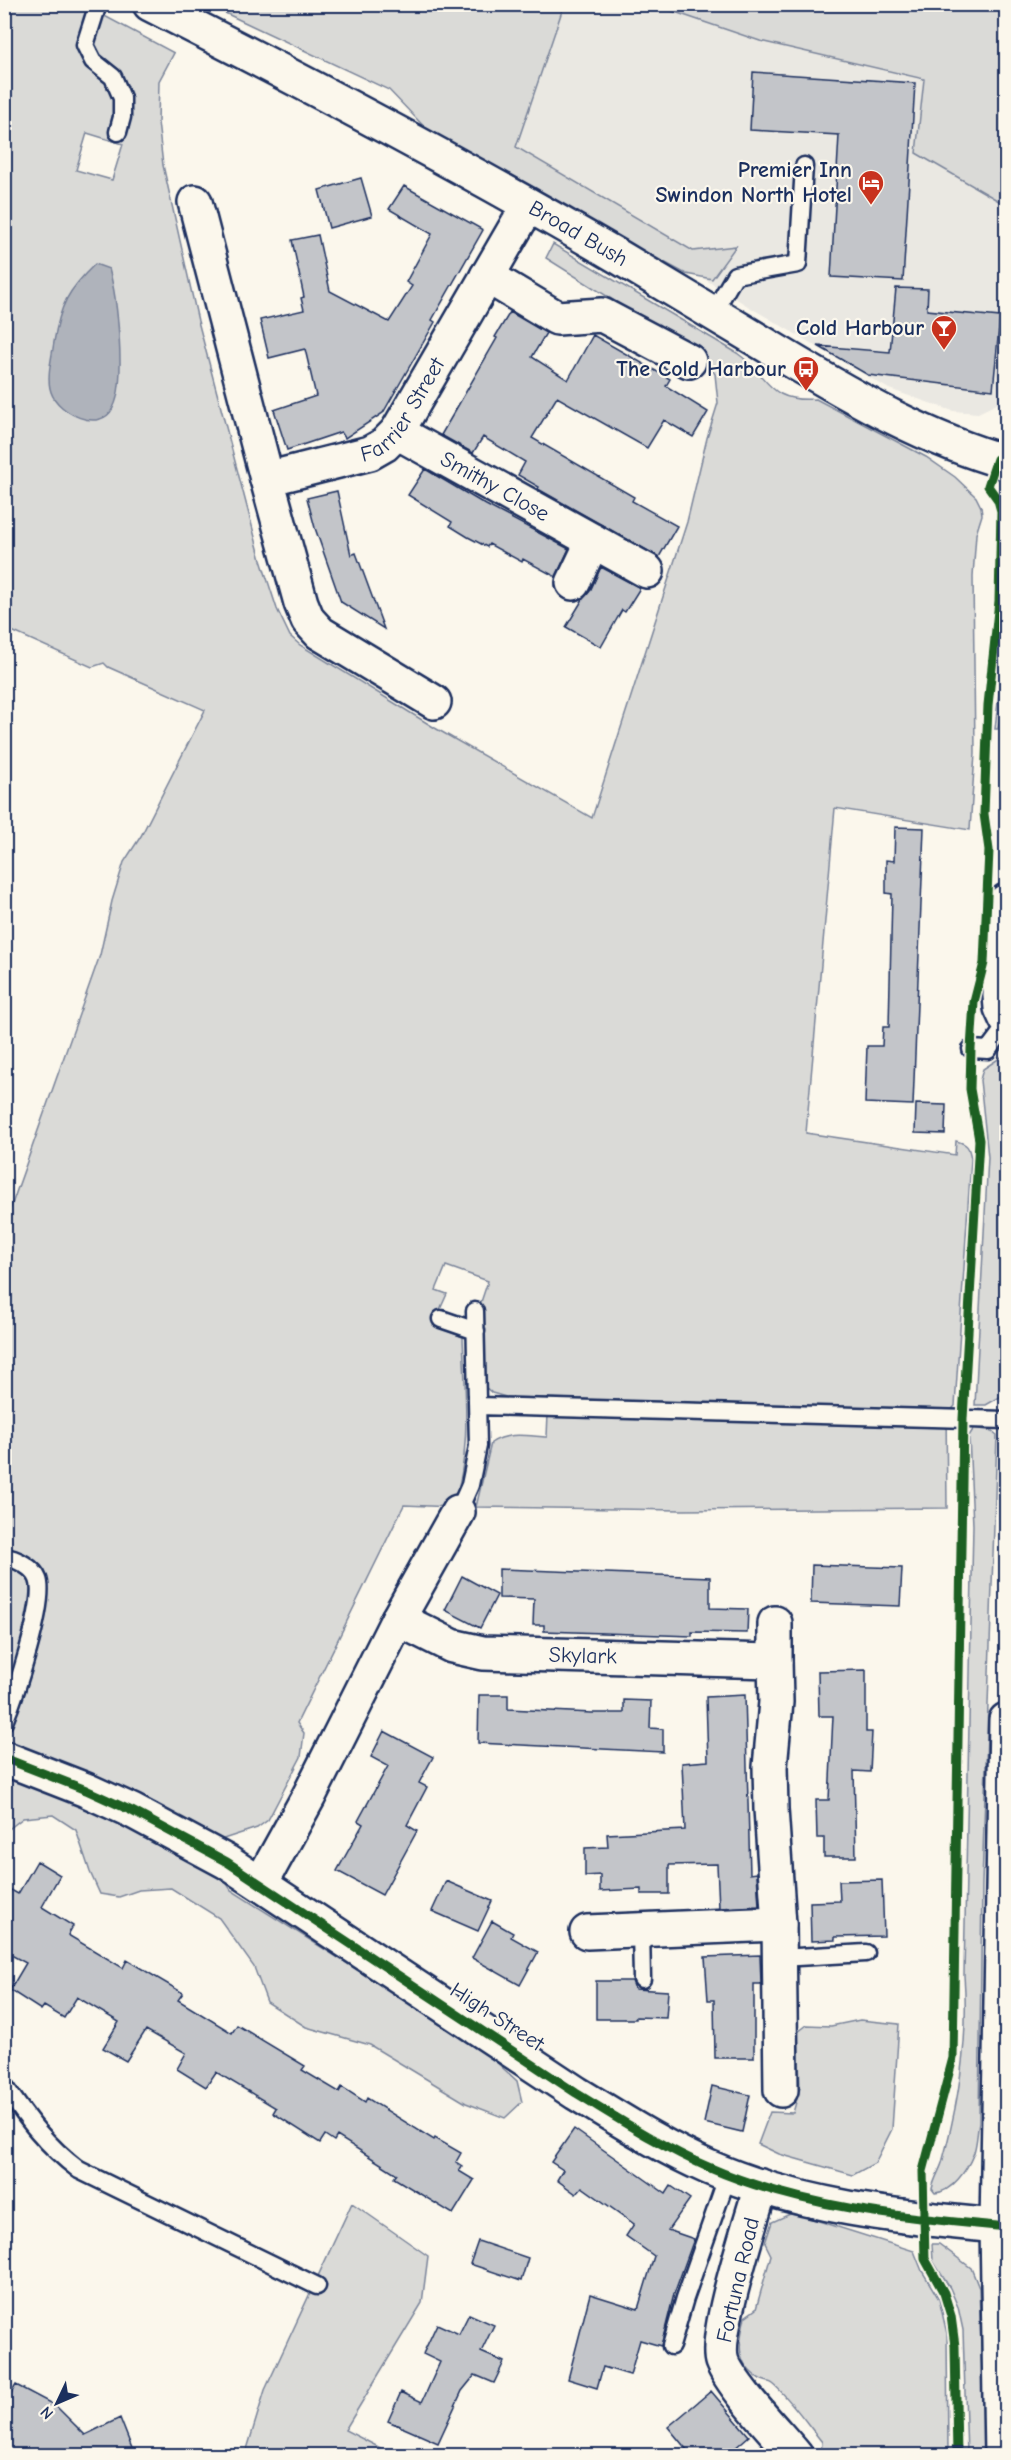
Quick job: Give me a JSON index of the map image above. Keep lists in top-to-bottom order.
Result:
{
  "streets": {
    "street": [
      "Broad Bush",
      "Farrier Street",
      "Smithy Close",
      "Skylark",
      "High Street",
      "Fortuna Road"
    ]
  },
  "crossings": [
    ["Broad Bush", "Farrier Street"],
    ["Farrier Street", "Smithy Close"],
    ["High Street", "Fortuna Road"]
  ],
  "places": {
    "hotel": ["Premier Inn Swindon North Hotel"],
    "bar": ["Cold Harbour"],
    "bus stop": ["The Cold Harbour"]
  },
  "north": "bottom left"
}
